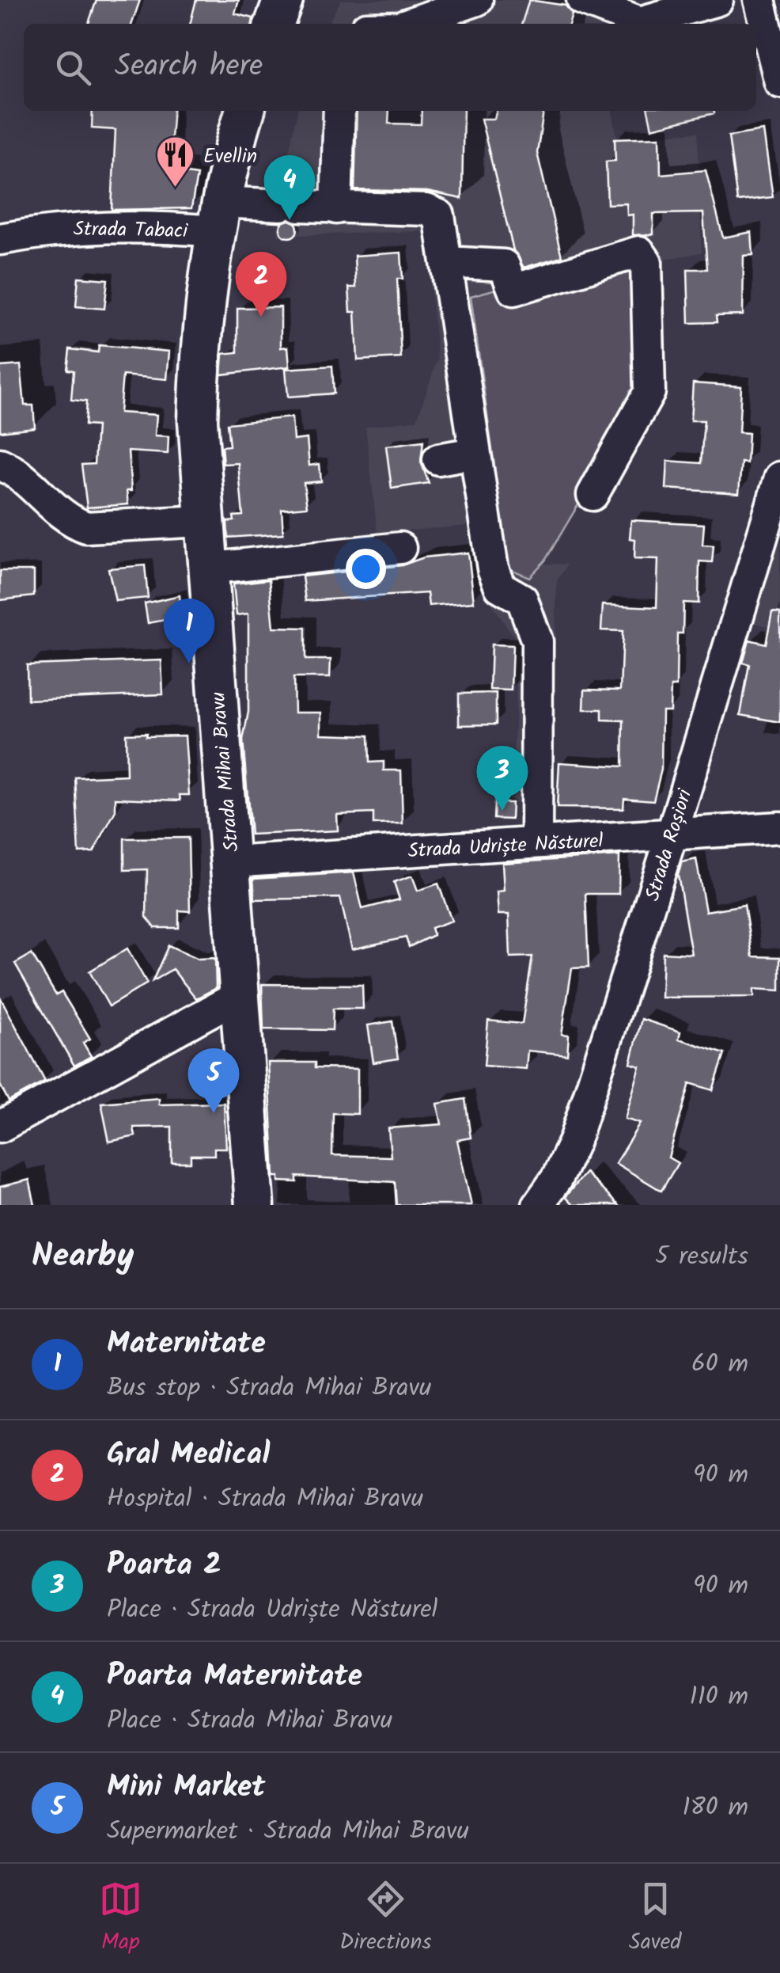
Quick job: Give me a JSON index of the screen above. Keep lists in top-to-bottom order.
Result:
{
  "streets": {
    "main road": ["Strada Mihai Bravu"],
    "street": ["Strada Tabaci", "Strada Udriște Năsturel", "Strada Roșiori"]
  },
  "crossings": [
    ["Strada Tabaci", "Strada Mihai Bravu"],
    ["Strada Mihai Bravu", "Strada Udriște Năsturel"],
    ["Strada Udriște Năsturel", "Strada Roșiori"]
  ],
  "places": {
    "restaurant": ["Evellin"]
  },
  "page": {
    "search": "Search here",
    "pins": [
      "4",
      "2",
      "1",
      "3",
      "5"
    ],
    "heading": ["Nearby", "5 results"],
    "list": [
      {
        "mark": "1",
        "name": "Maternitate",
        "note": "Bus stop · Strada Mihai Bravu",
        "value": "60 m"
      },
      {
        "mark": "2",
        "name": "Gral Medical",
        "note": "Hospital · Strada Mihai Bravu",
        "value": "90 m"
      },
      {
        "mark": "3",
        "name": "Poarta 2",
        "note": "Place · Strada Udriște Năsturel",
        "value": "90 m"
      },
      {
        "mark": "4",
        "name": "Poarta Maternitate",
        "note": "Place · Strada Mihai Bravu",
        "value": "110 m"
      },
      {
        "mark": "5",
        "name": "Mini Market",
        "note": "Supermarket · Strada Mihai Bravu",
        "value": "180 m"
      }
    ],
    "nav": ["Map", "Directions", "Saved"]
  }
}
